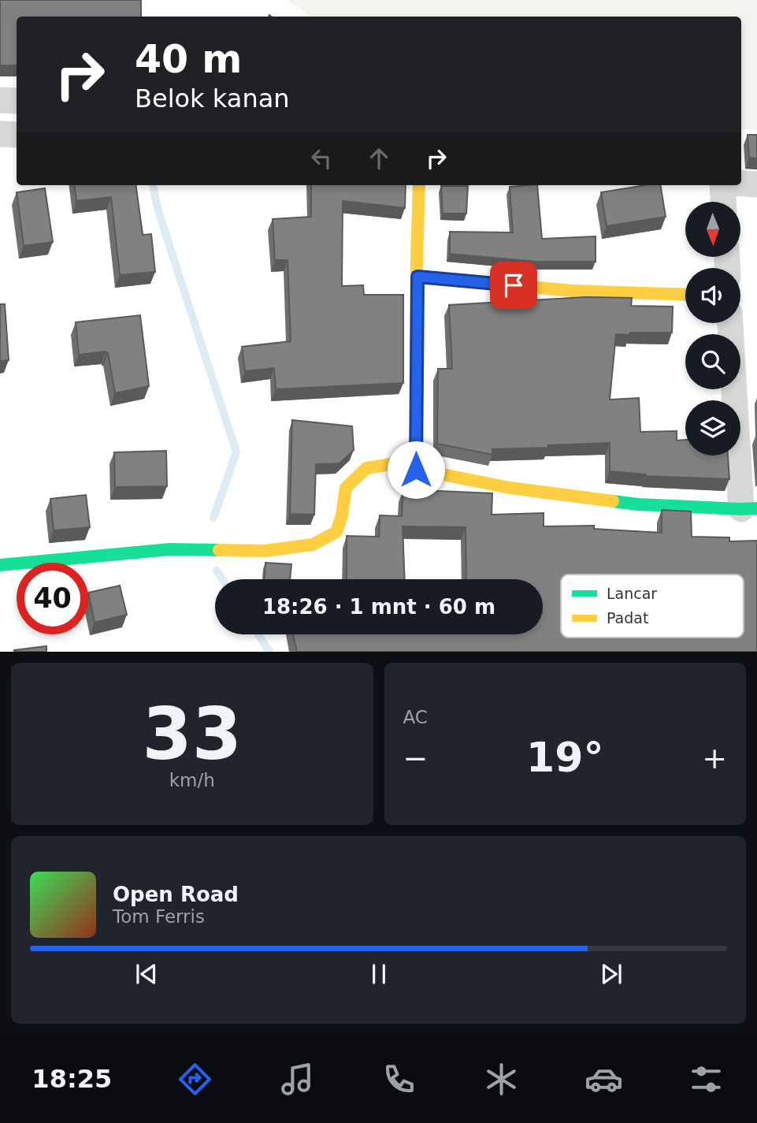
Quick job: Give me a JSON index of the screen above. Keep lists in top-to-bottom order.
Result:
{
  "legend": ["Lancar", "Padat"],
  "north": "bottom",
  "page": {
    "turn": ["40 m", "Belok kanan"],
    "limit": "40",
    "trip": "18:26 · 1 mnt · 60 m",
    "tile": [
      ["33", "km/h"],
      "AC"
    ],
    "heat": ["−", "19°", "+"],
    "song": ["Open Road", "Tom Ferris"],
    "tabs": "18:25"
  }
}
